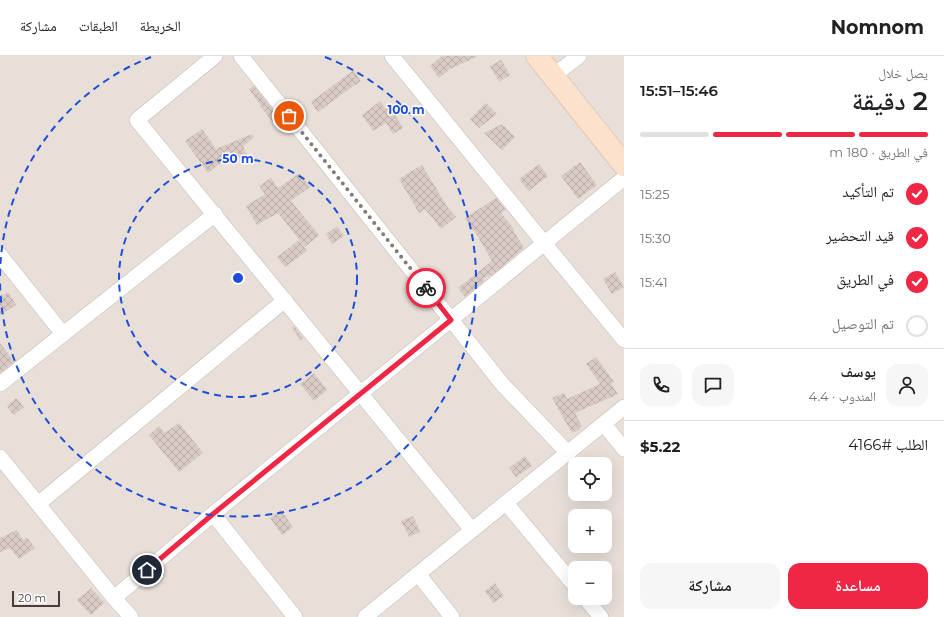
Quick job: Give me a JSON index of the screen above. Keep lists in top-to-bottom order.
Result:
{
  "scale_bar": "20 m",
  "page": {
    "header": "Nomnom",
    "nav": ["الخريطة", "الطبقات", "مشاركة"],
    "heading": ["2 دقيقة", "يصل خلال", "15:46–15:51"],
    "panel": [
      "يوسف",
      "المندوب · 4.4",
      "الطلب #4166",
      "$5.22"
    ],
    "bar": "في الطريق · 180 m",
    "list": [
      ["تم التأكيد", "15:25"],
      ["قيد التحضير", "15:30"],
      ["في الطريق", "15:41"],
      "تم التوصيل"
    ],
    "map_buttons": ["+", "−"],
    "buttons": ["مساعدة", "مشاركة"],
    "scale": "20 m"
  },
  "rings": ["100 m", "50 m"]
}
